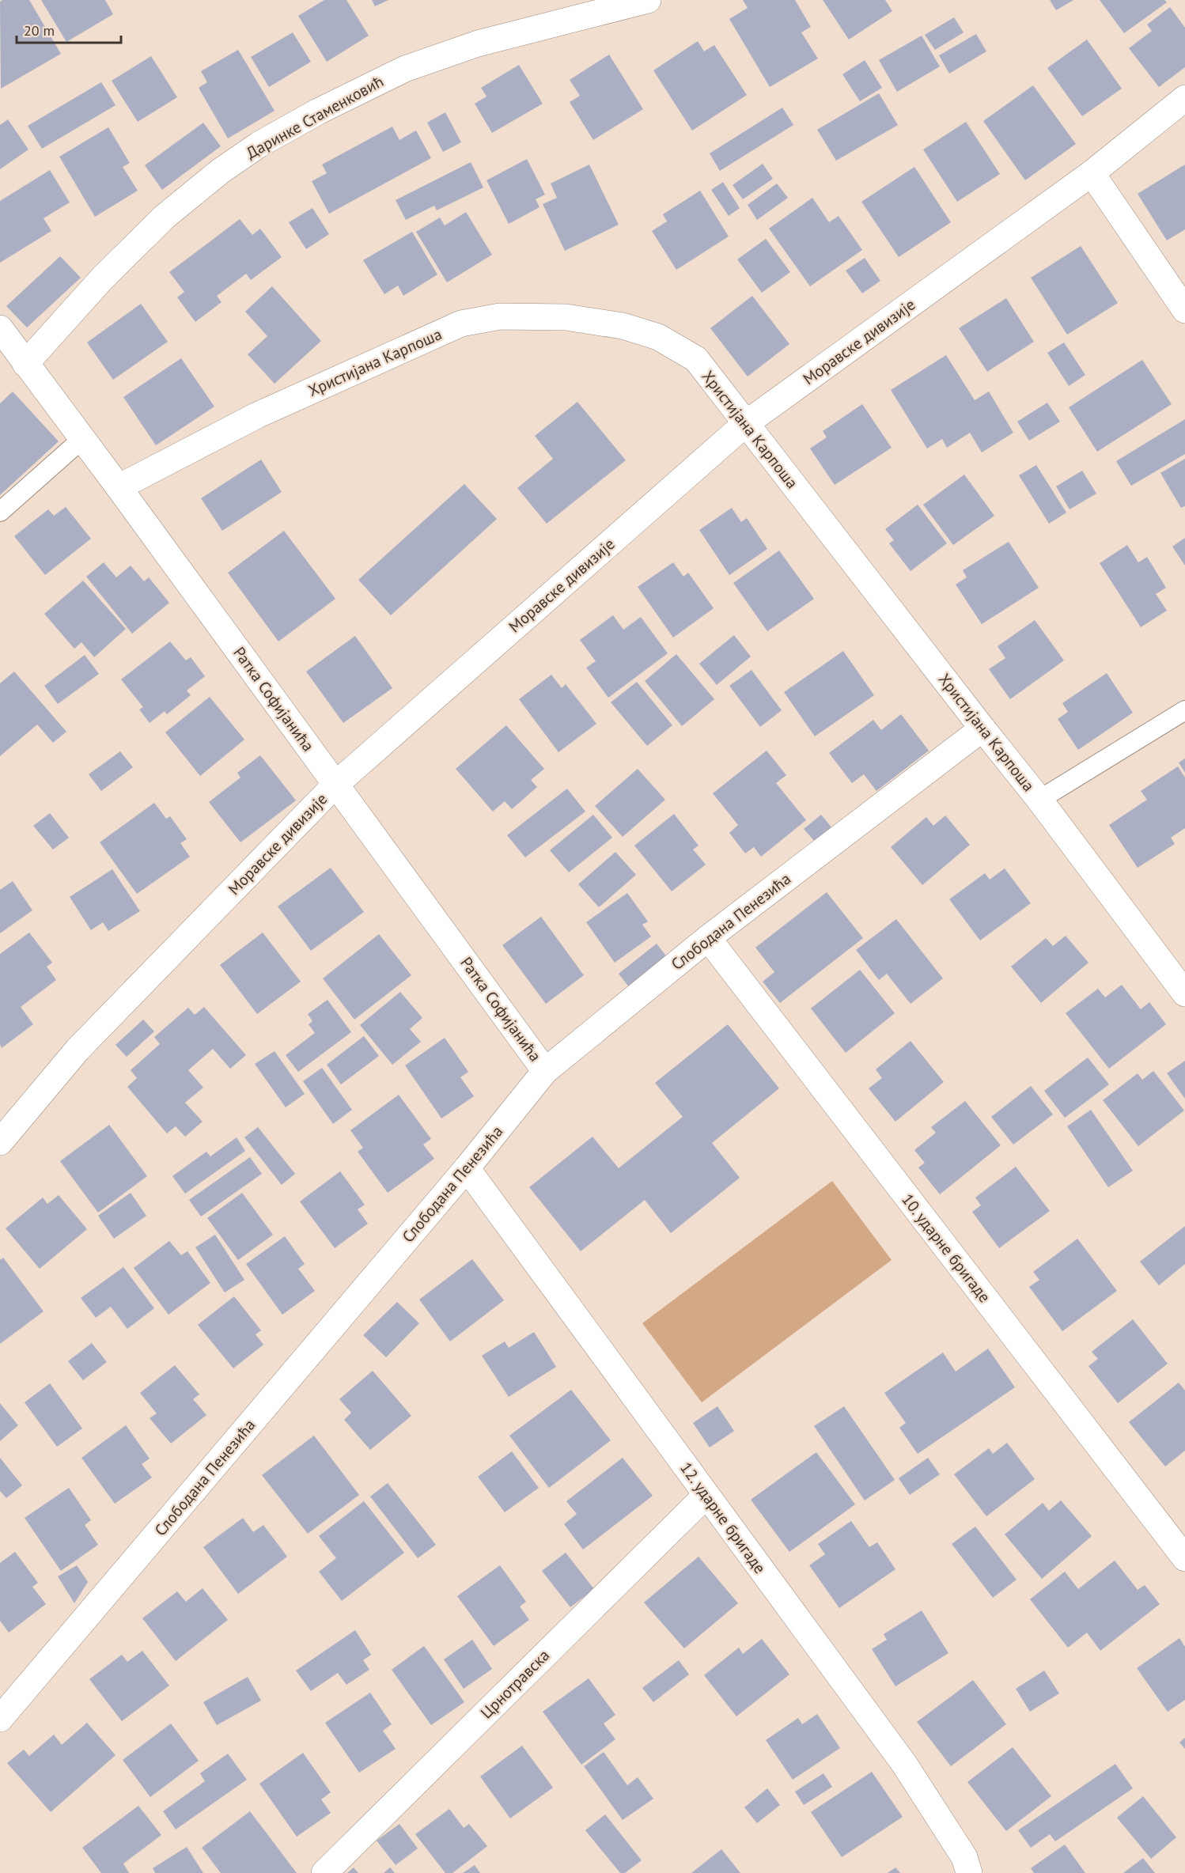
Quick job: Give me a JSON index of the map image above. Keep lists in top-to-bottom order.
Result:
{
  "streets": {
    "street": [
      "Даринке Стаменковић",
      "Моравске дивизије",
      "Христијана Карпоша",
      "Ратка Софијанића",
      "Слободана Пенезића",
      "10. ударне бригаде",
      "12. ударне бригаде",
      "Црнотравска"
    ]
  },
  "crossings": [
    ["Даринке Стаменковић", "Ратка Софијанића"],
    ["Моравске дивизије", "Христијана Карпоша"],
    ["Моравске дивизије", "Ратка Софијанића"],
    ["Христијана Карпоша", "Ратка Софијанића"],
    ["Христијана Карпоша", "Слободана Пенезића"],
    ["Ратка Софијанића", "Слободана Пенезића"],
    ["Слободана Пенезића", "10. ударне бригаде"],
    ["Слободана Пенезића", "12. ударне бригаде"],
    ["12. ударне бригаде", "Црнотравска"]
  ],
  "scale_bar": "20 m"
}
